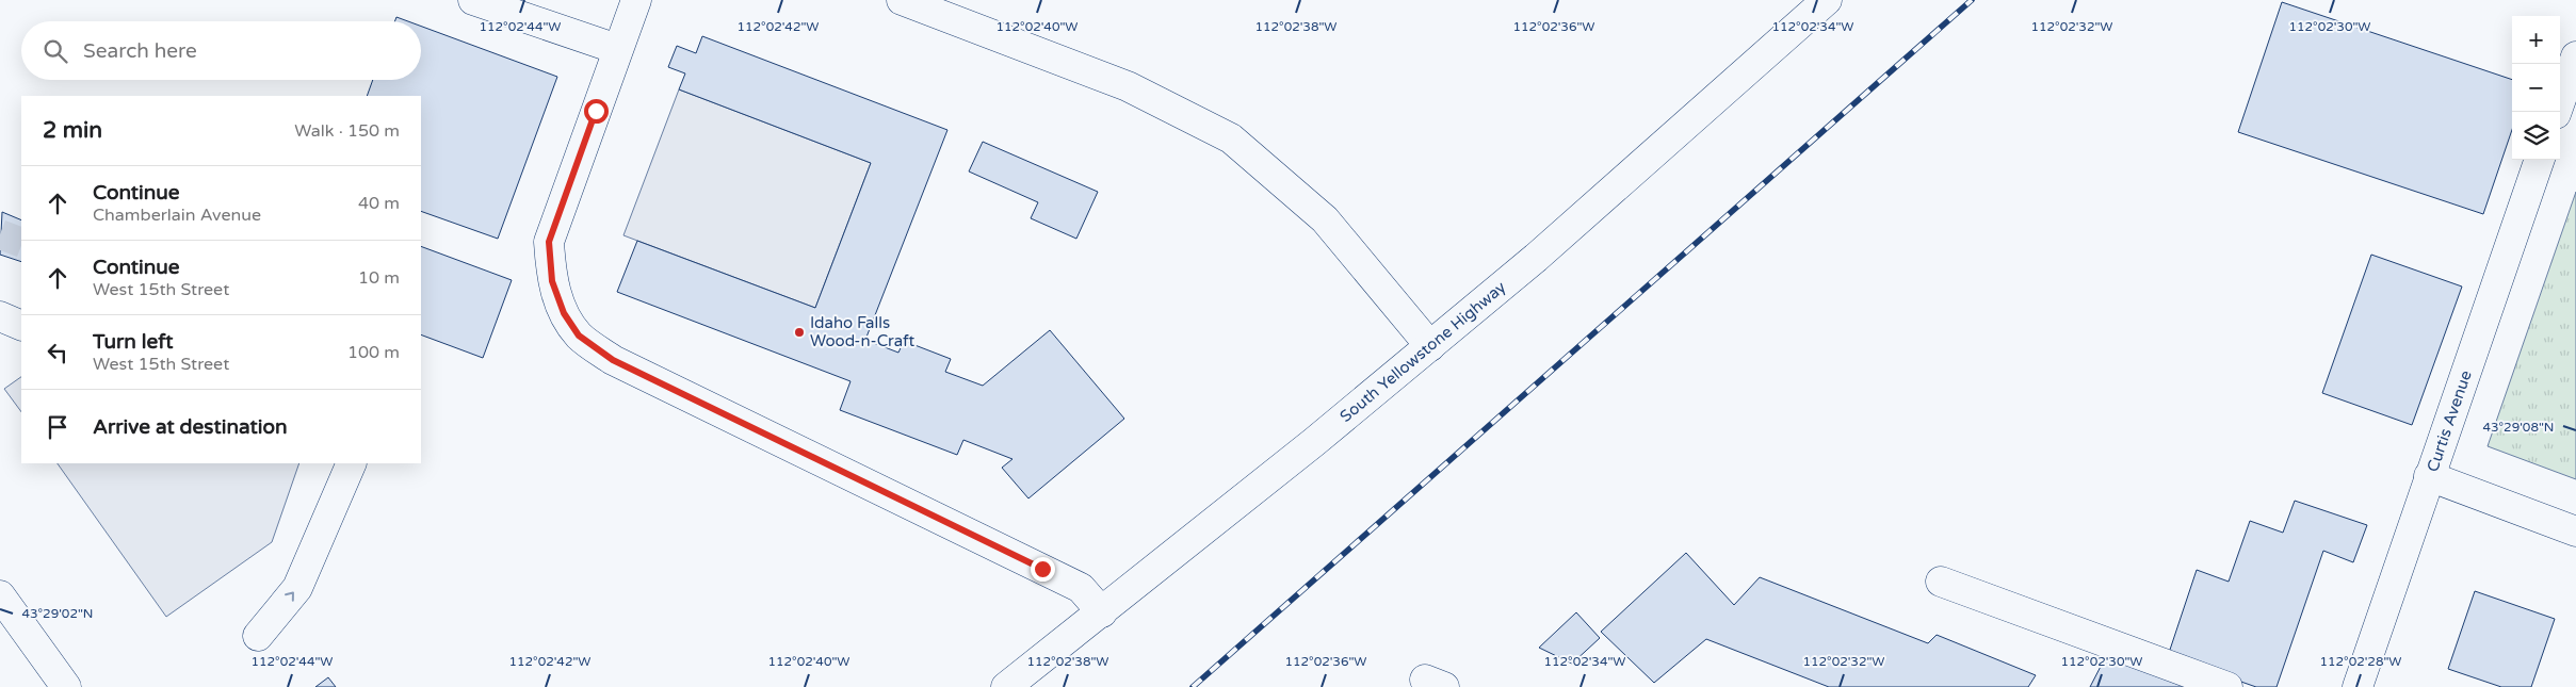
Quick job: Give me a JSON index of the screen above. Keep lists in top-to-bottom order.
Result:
{
  "streets": {
    "main road": ["South Yellowstone Highway", "Curtis Avenue"]
  },
  "places": ["Idaho Falls Wood-n-Craft"],
  "page": {
    "map_buttons": ["+", "−"],
    "search": "Search here",
    "heading": ["2 min", "Walk · 150 m"],
    "list": [
      ["Continue", "Chamberlain Avenue", "40 m"],
      ["Continue", "West 15th Street", "10 m"],
      ["Turn left", "West 15th Street", "100 m"],
      "Arrive at destination"
    ]
  },
  "coordinates": [
    "112°02'44\"W",
    "112°02'42\"W",
    "112°02'40\"W",
    "112°02'38\"W",
    "112°02'36\"W",
    "112°02'34\"W",
    "112°02'32\"W",
    "112°02'30\"W",
    "43°29'08\"N",
    "43°29'02\"N",
    "112°02'28\"W"
  ]
}
